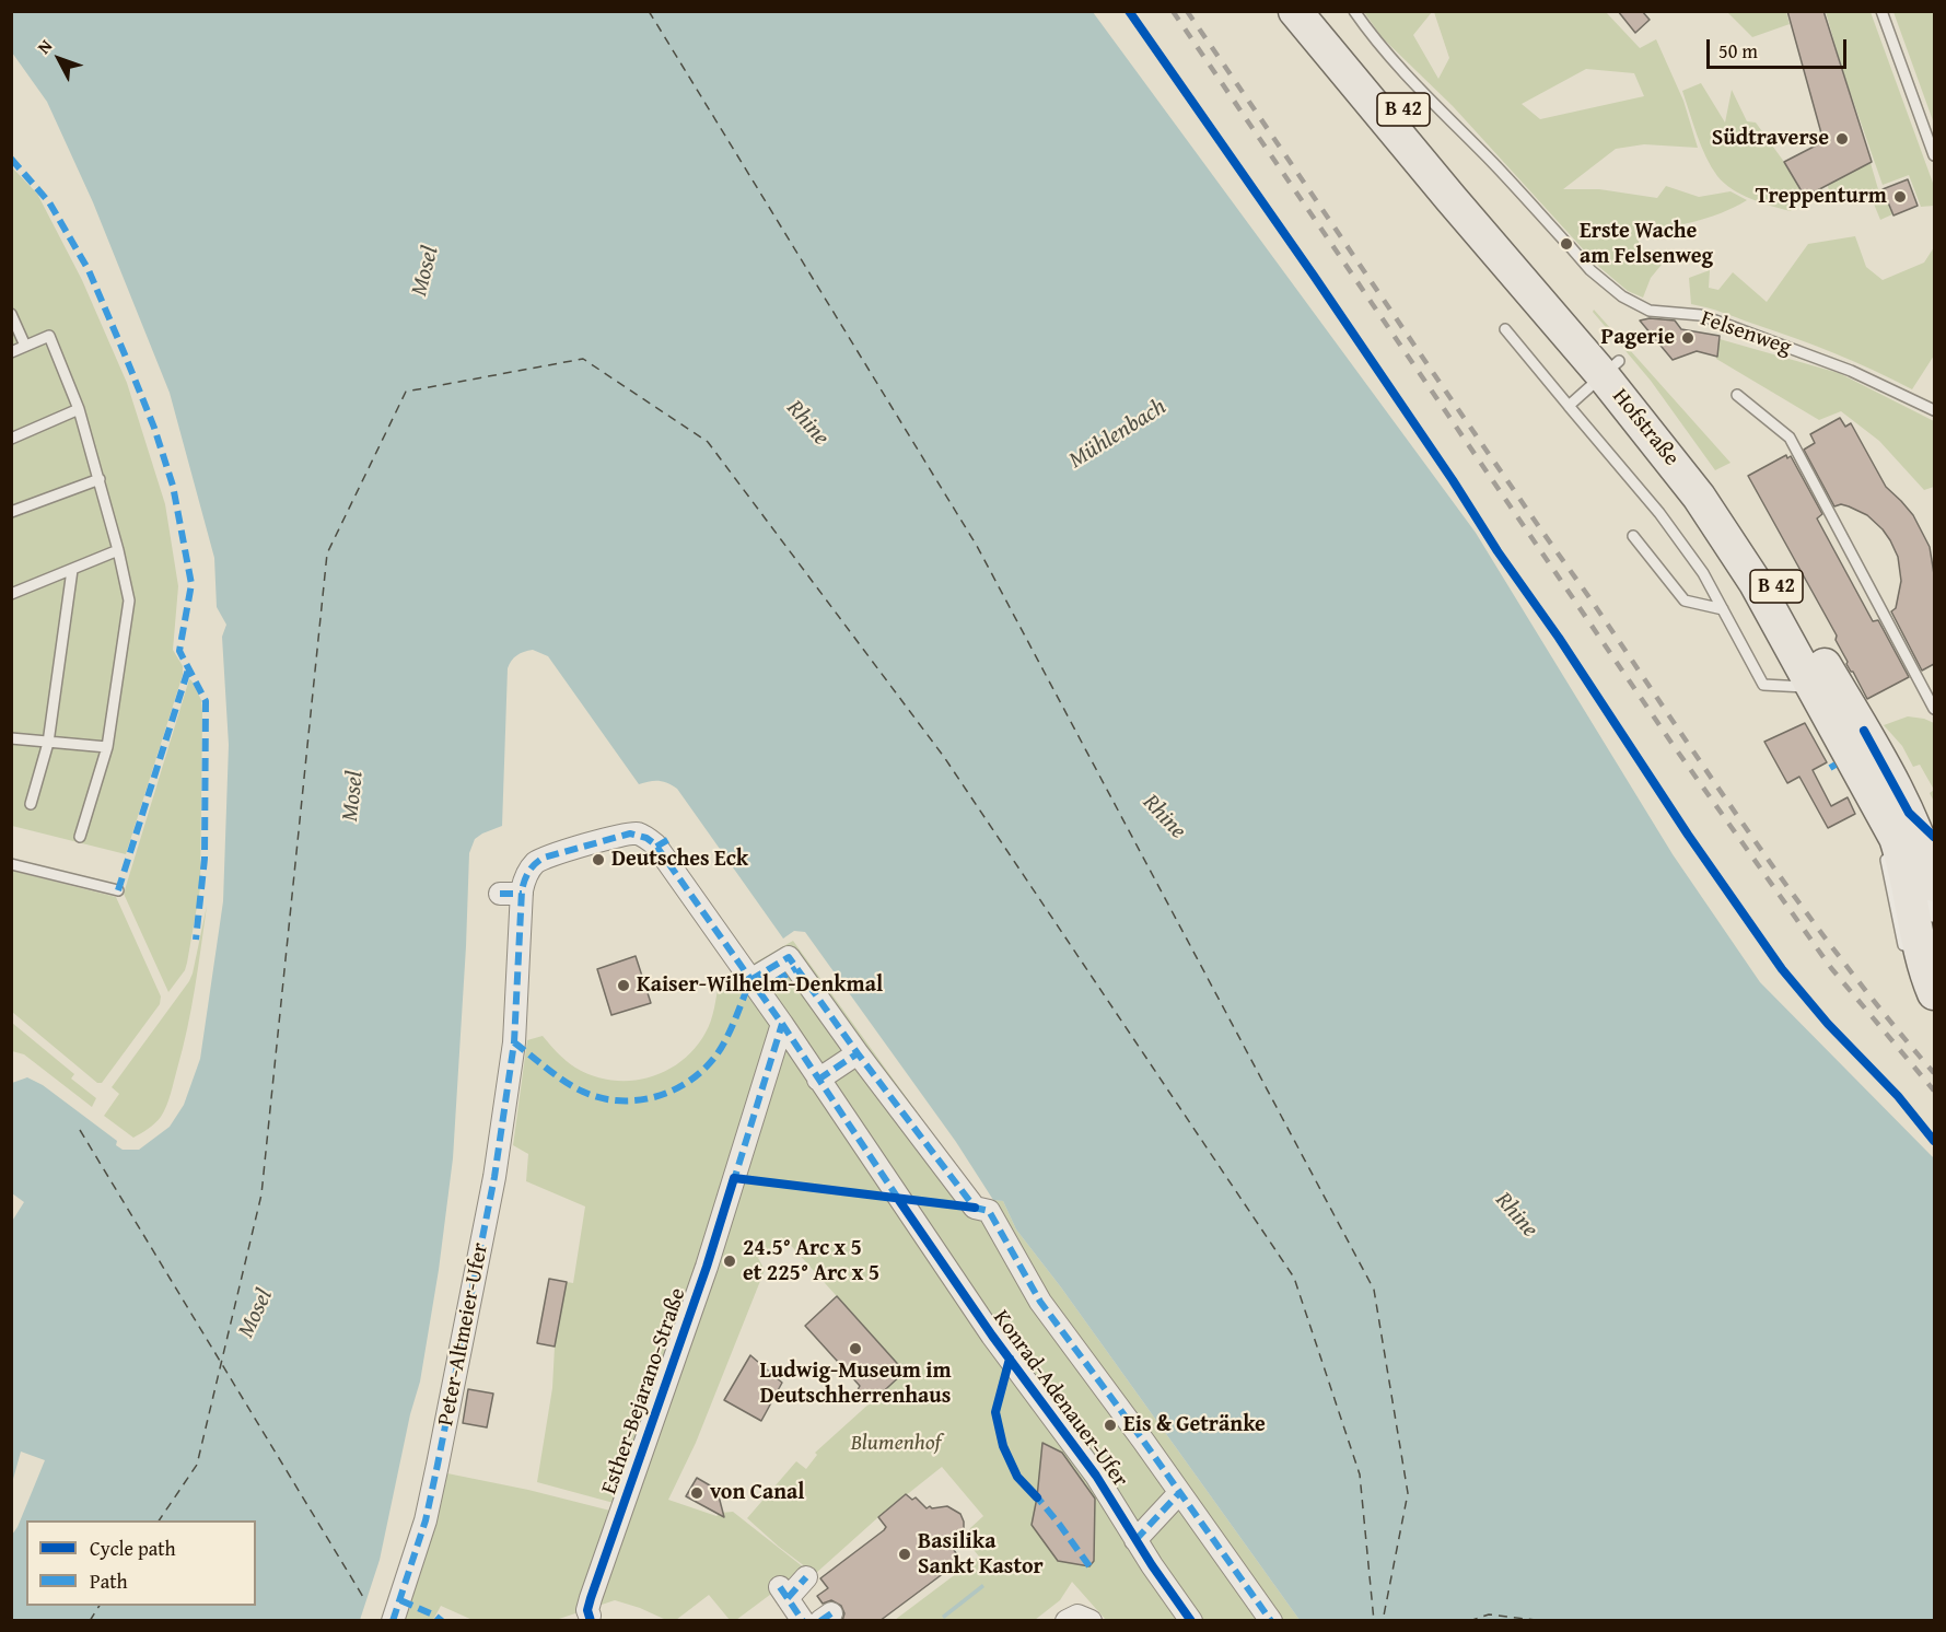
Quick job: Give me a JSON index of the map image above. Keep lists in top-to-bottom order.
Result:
{
  "streets": {
    "main road": ["B 42", "Hofstraße"],
    "street": ["Peter-Altmeier-Ufer", "Esther-Bejarano-Straße", "Konrad-Adenauer-Ufer"],
    "lane": ["Felsenweg"]
  },
  "crossings": [
    ["B 42", "Hofstraße"],
    ["Esther-Bejarano-Straße", "Konrad-Adenauer-Ufer"]
  ],
  "water": ["Mosel", "Rhine", "Mühlenbach"],
  "parks": ["Blumenhof"],
  "places": [
    "Südtraverse",
    "Treppenturm",
    "Erste Wache am Felsenweg",
    "Pagerie",
    "Deutsches Eck",
    "Kaiser-Wilhelm-Denkmal",
    "24.5° Arc x 5 et 225° Arc x 5",
    "Ludwig-Museum im Deutschherrenhaus",
    "Eis & Getränke",
    "von Canal",
    "Basilika Sankt Kastor"
  ],
  "legend": ["Cycle path", "Path"],
  "scale_bar": "50 m",
  "north": "top left"
}
